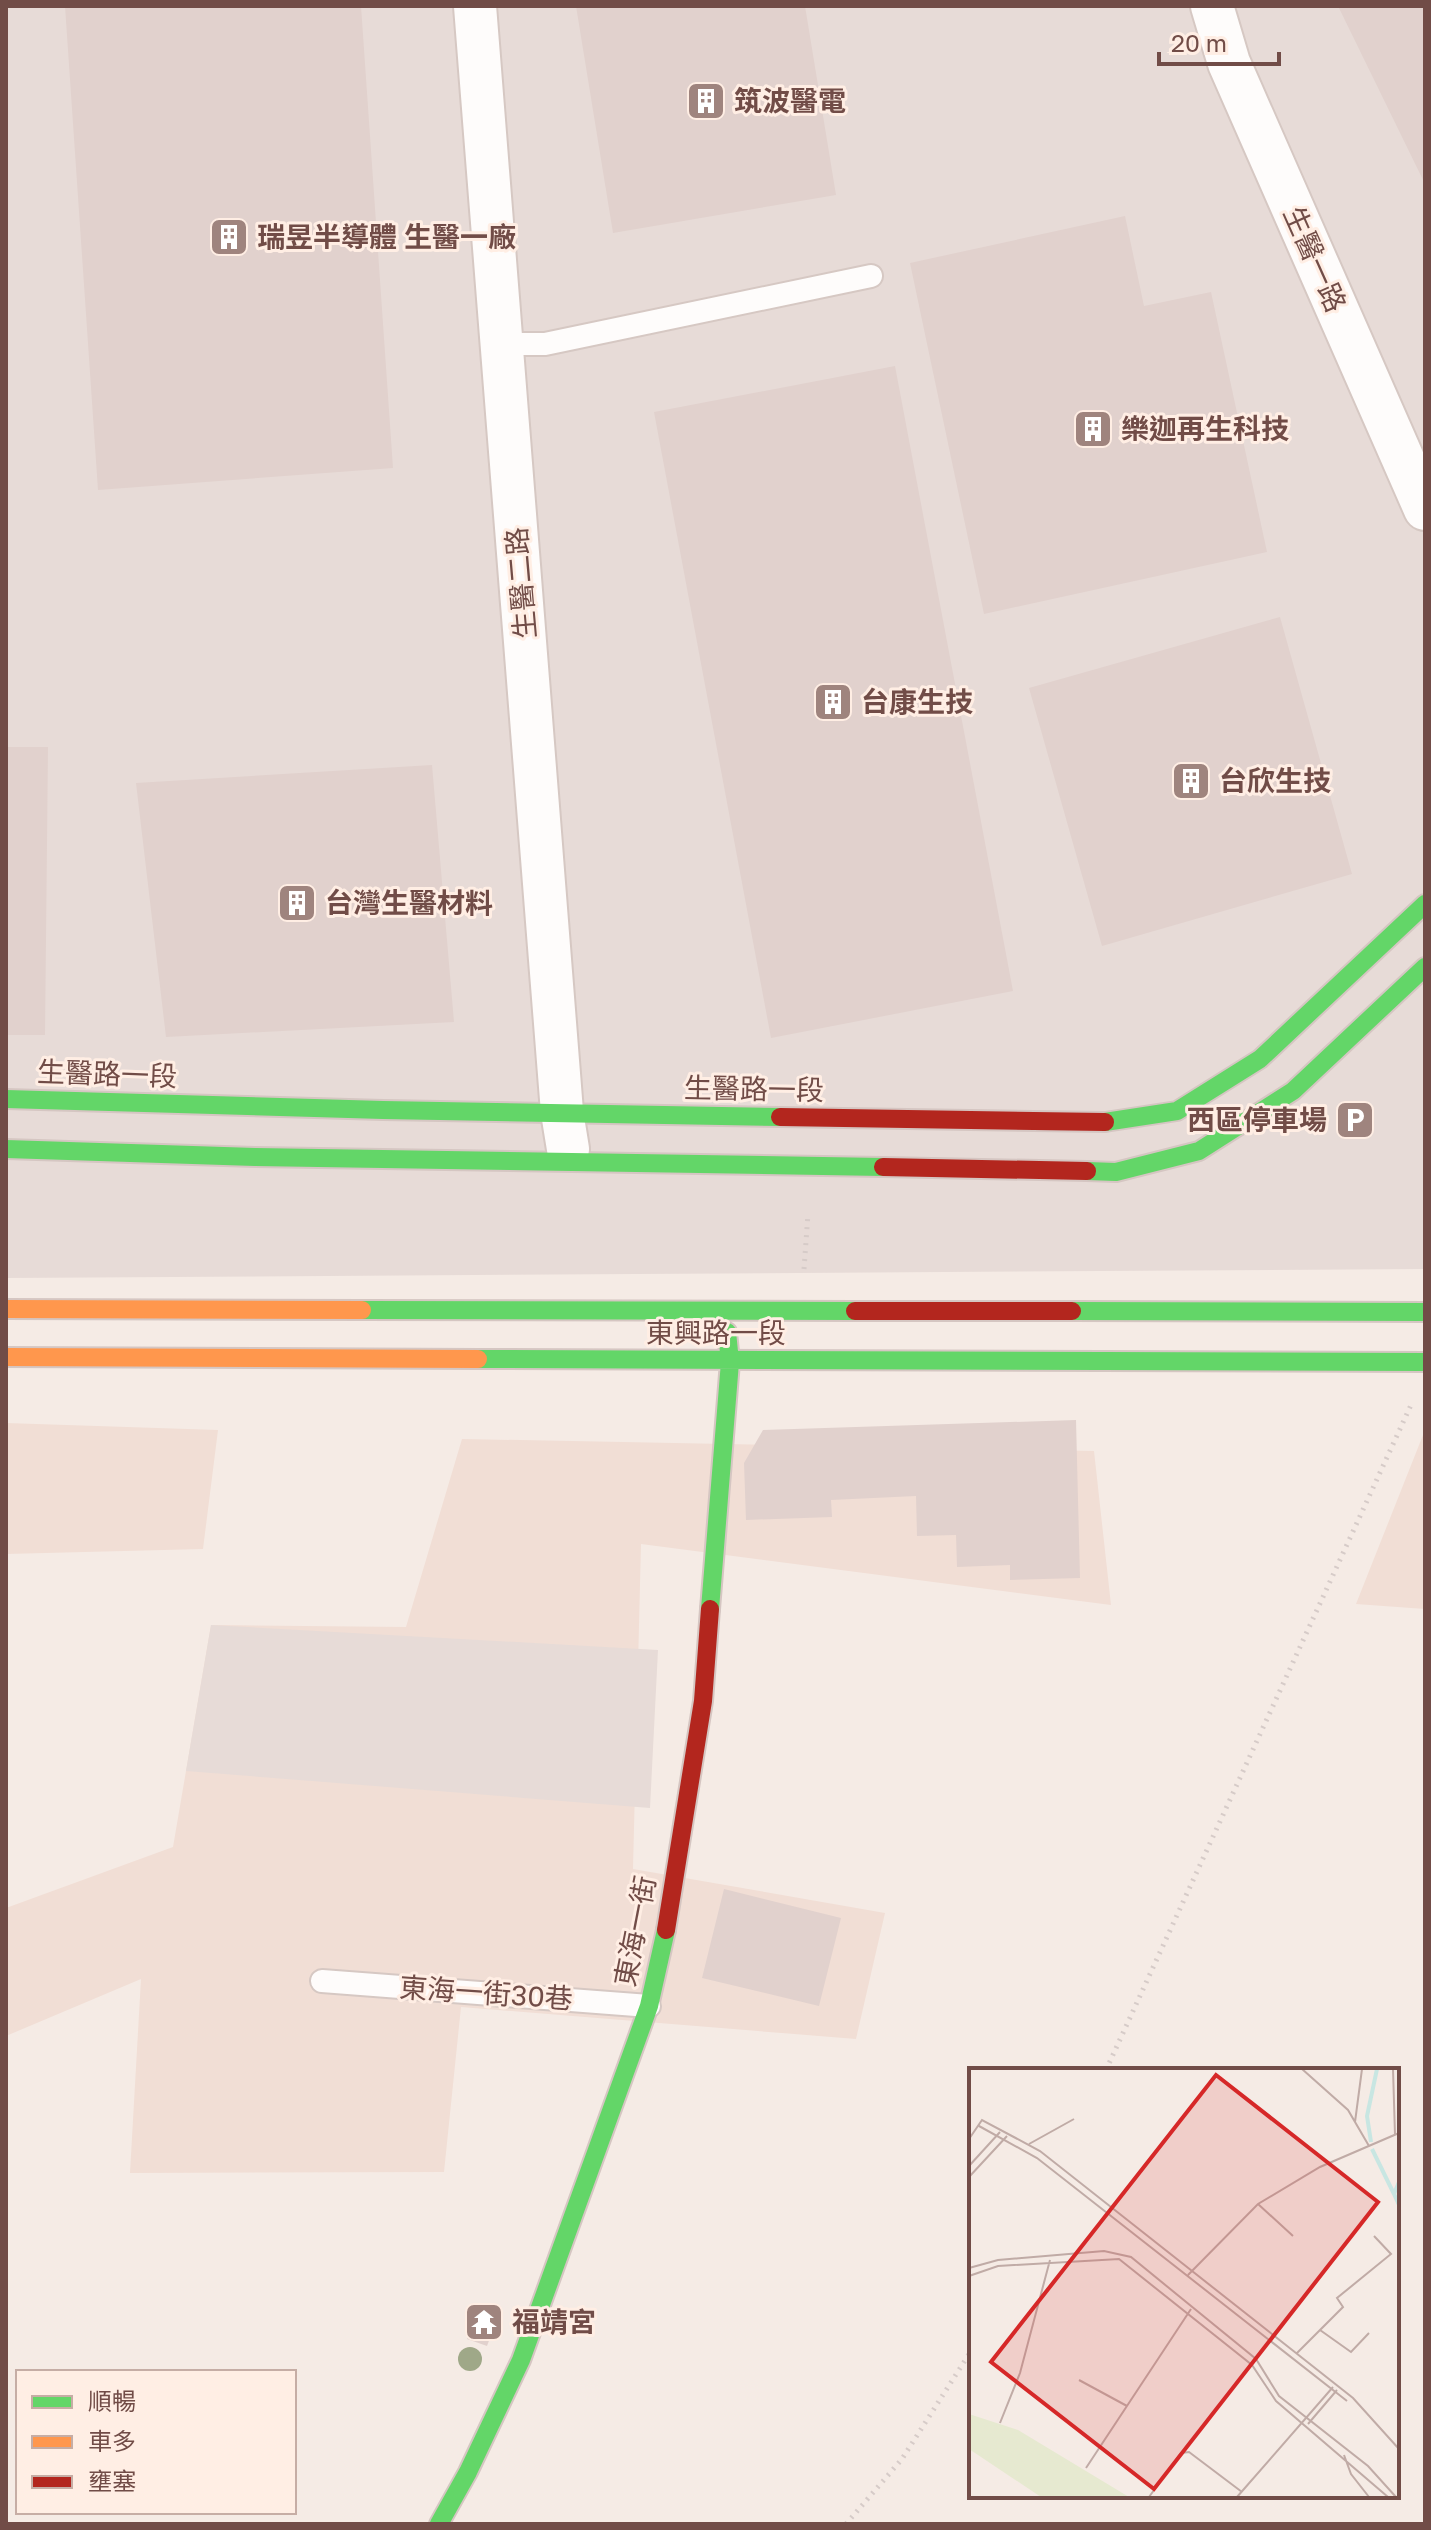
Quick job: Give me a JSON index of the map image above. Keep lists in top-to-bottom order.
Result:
{
  "streets": {
    "street": [
      "生醫一路",
      "生醫二路",
      "生醫路一段",
      "東興路一段",
      "東海一街"
    ],
    "lane": ["東海一街30巷"]
  },
  "crossings": [
    ["生醫二路", "生醫路一段"],
    ["東興路一段", "東海一街"],
    ["東海一街", "東海一街30巷"]
  ],
  "places": {
    "building": [
      "筑波醫電",
      "瑞昱半導體 生醫一廠",
      "樂迦再生科技",
      "台康生技",
      "台欣生技",
      "台灣生醫材料"
    ],
    "parking": ["西區停車場"],
    "temple": ["福靖宮"]
  },
  "legend": ["順暢", "車多", "壅塞"],
  "scale_bar": "20 m"
}
